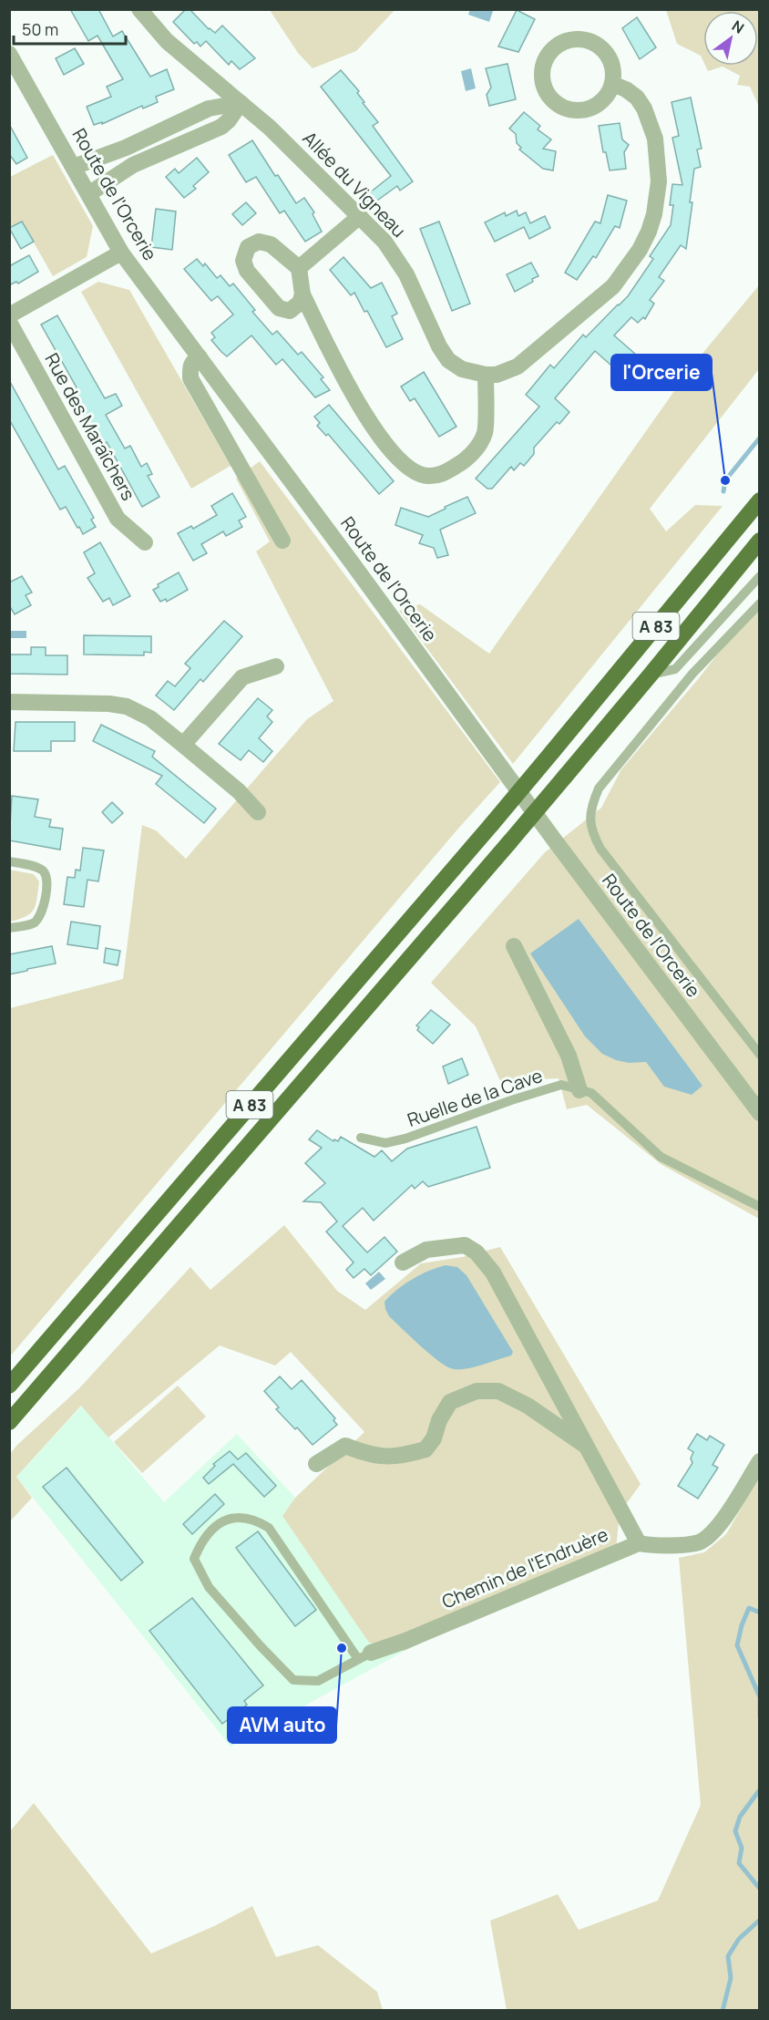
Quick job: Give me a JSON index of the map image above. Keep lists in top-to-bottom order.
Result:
{
  "streets": {
    "highway": ["A 83"],
    "street": [
      "Allée du Vigneau",
      "Route de l'Orcerie",
      "Rue des Maraîchers",
      "Chemin de l'Endruère"
    ],
    "lane": ["Ruelle de la Cave"]
  },
  "places": ["l'Orcerie", "AVM auto"],
  "scale_bar": "50 m",
  "north": "top right"
}
